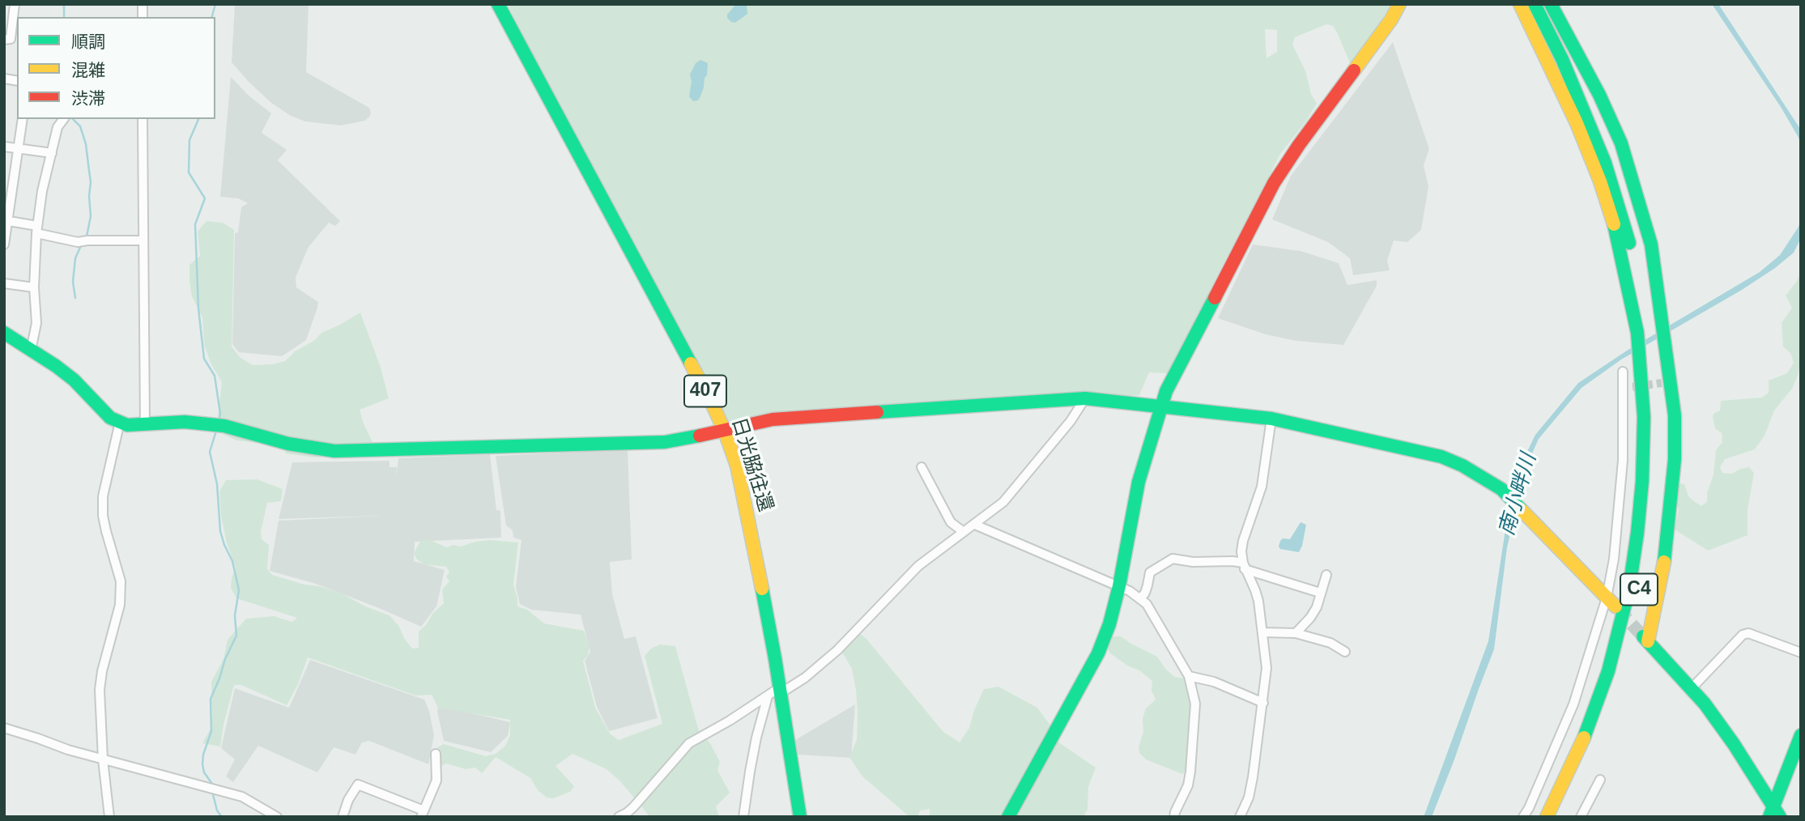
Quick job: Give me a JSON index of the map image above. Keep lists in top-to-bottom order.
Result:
{
  "streets": {
    "main road": ["407", "日光脇往還", "C4"]
  },
  "water": ["南小畔川"],
  "legend": ["順調", "混雑", "渋滞"]
}
